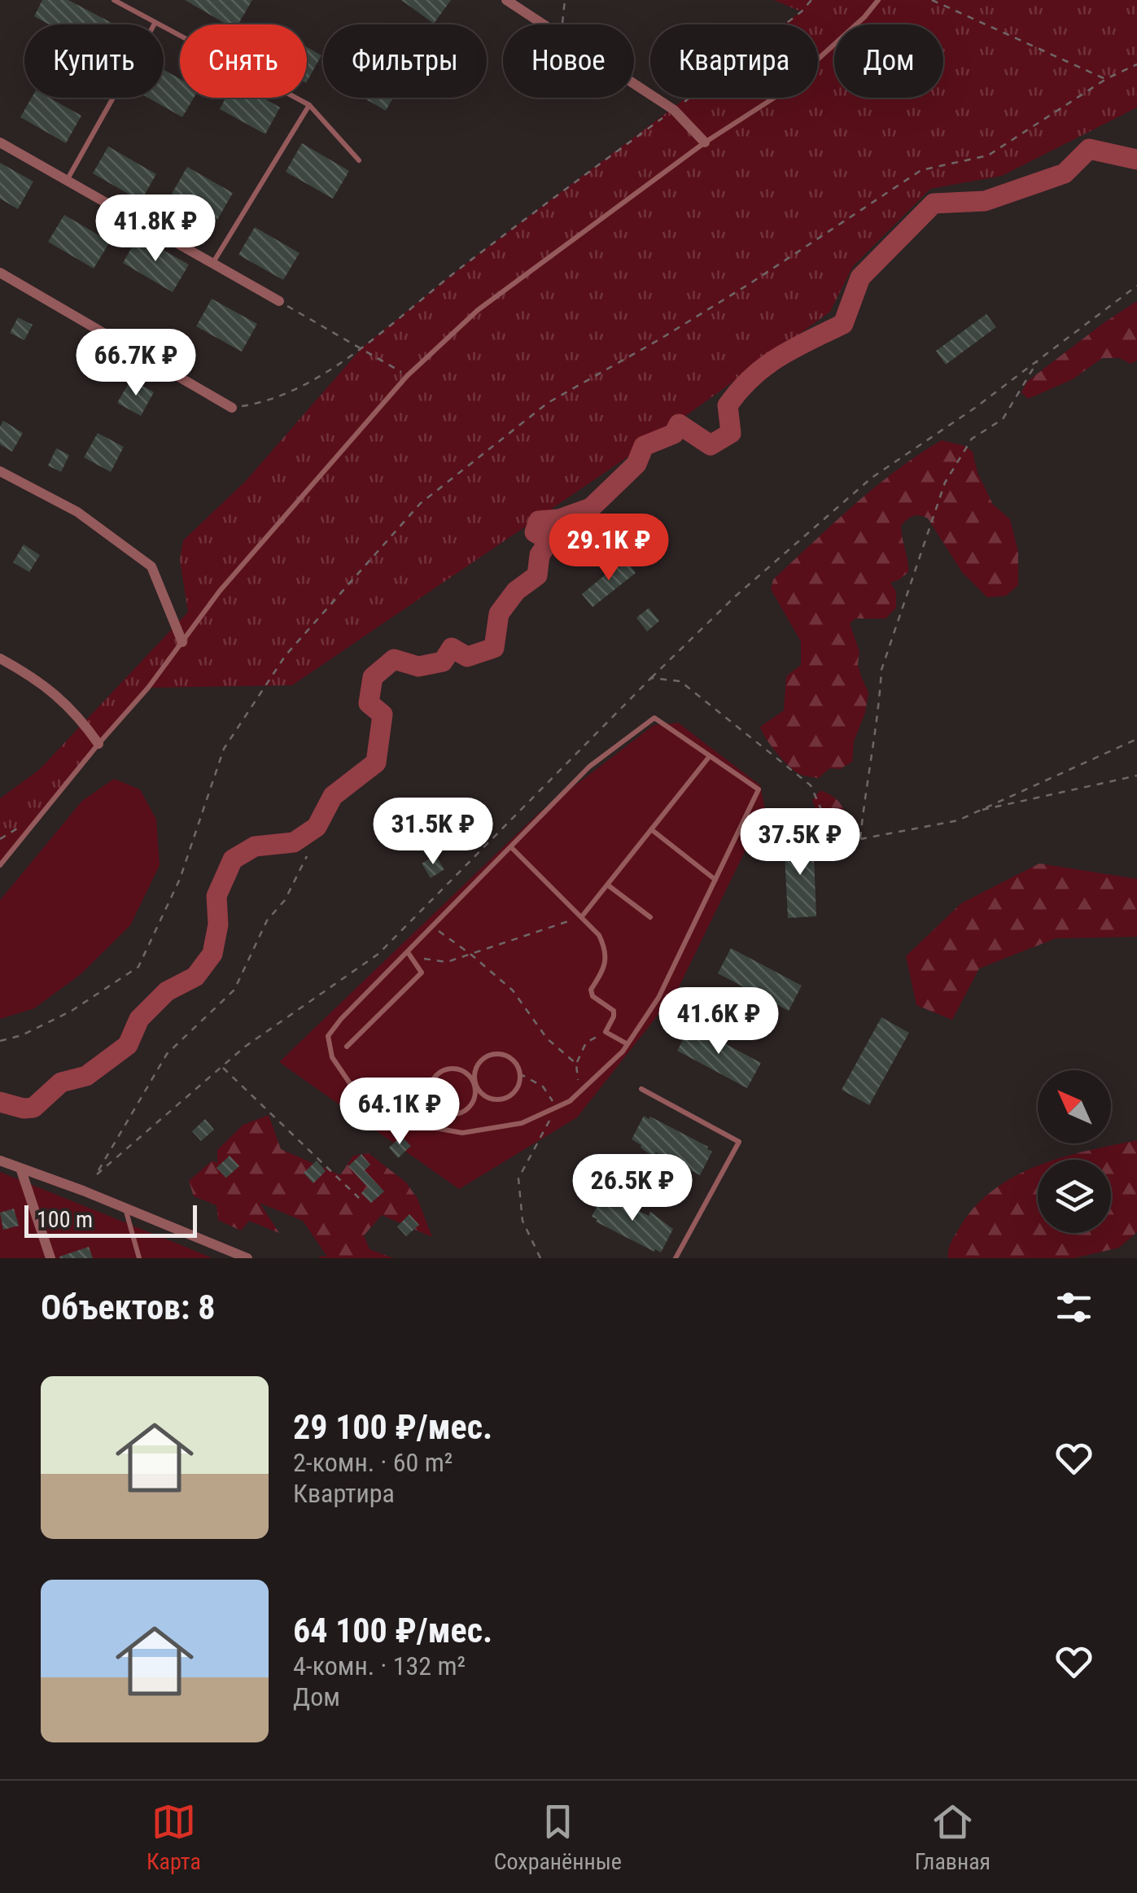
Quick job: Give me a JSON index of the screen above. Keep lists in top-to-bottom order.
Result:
{
  "scale_bar": "100 m",
  "north": "top left",
  "page": {
    "chip": [
      "Купить",
      "Снять",
      "Фильтры",
      "Новое",
      "Квартира",
      "Дом"
    ],
    "price": [
      "41.8K ₽",
      "66.7K ₽",
      "29.1K ₽",
      "31.5K ₽",
      "37.5K ₽",
      "41.6K ₽",
      "64.1K ₽",
      "26.5K ₽"
    ],
    "scale": "100 m",
    "heading": "Объектов: 8",
    "list": [
      {
        "name": "29 100 ₽/мес.",
        "note": "2-комн. · 60 m² · Квартира"
      },
      {
        "name": "64 100 ₽/мес.",
        "note": "4-комн. · 132 m² · Дом"
      }
    ],
    "tabs": ["Карта", "Сохранённые", "Главная"]
  }
}
